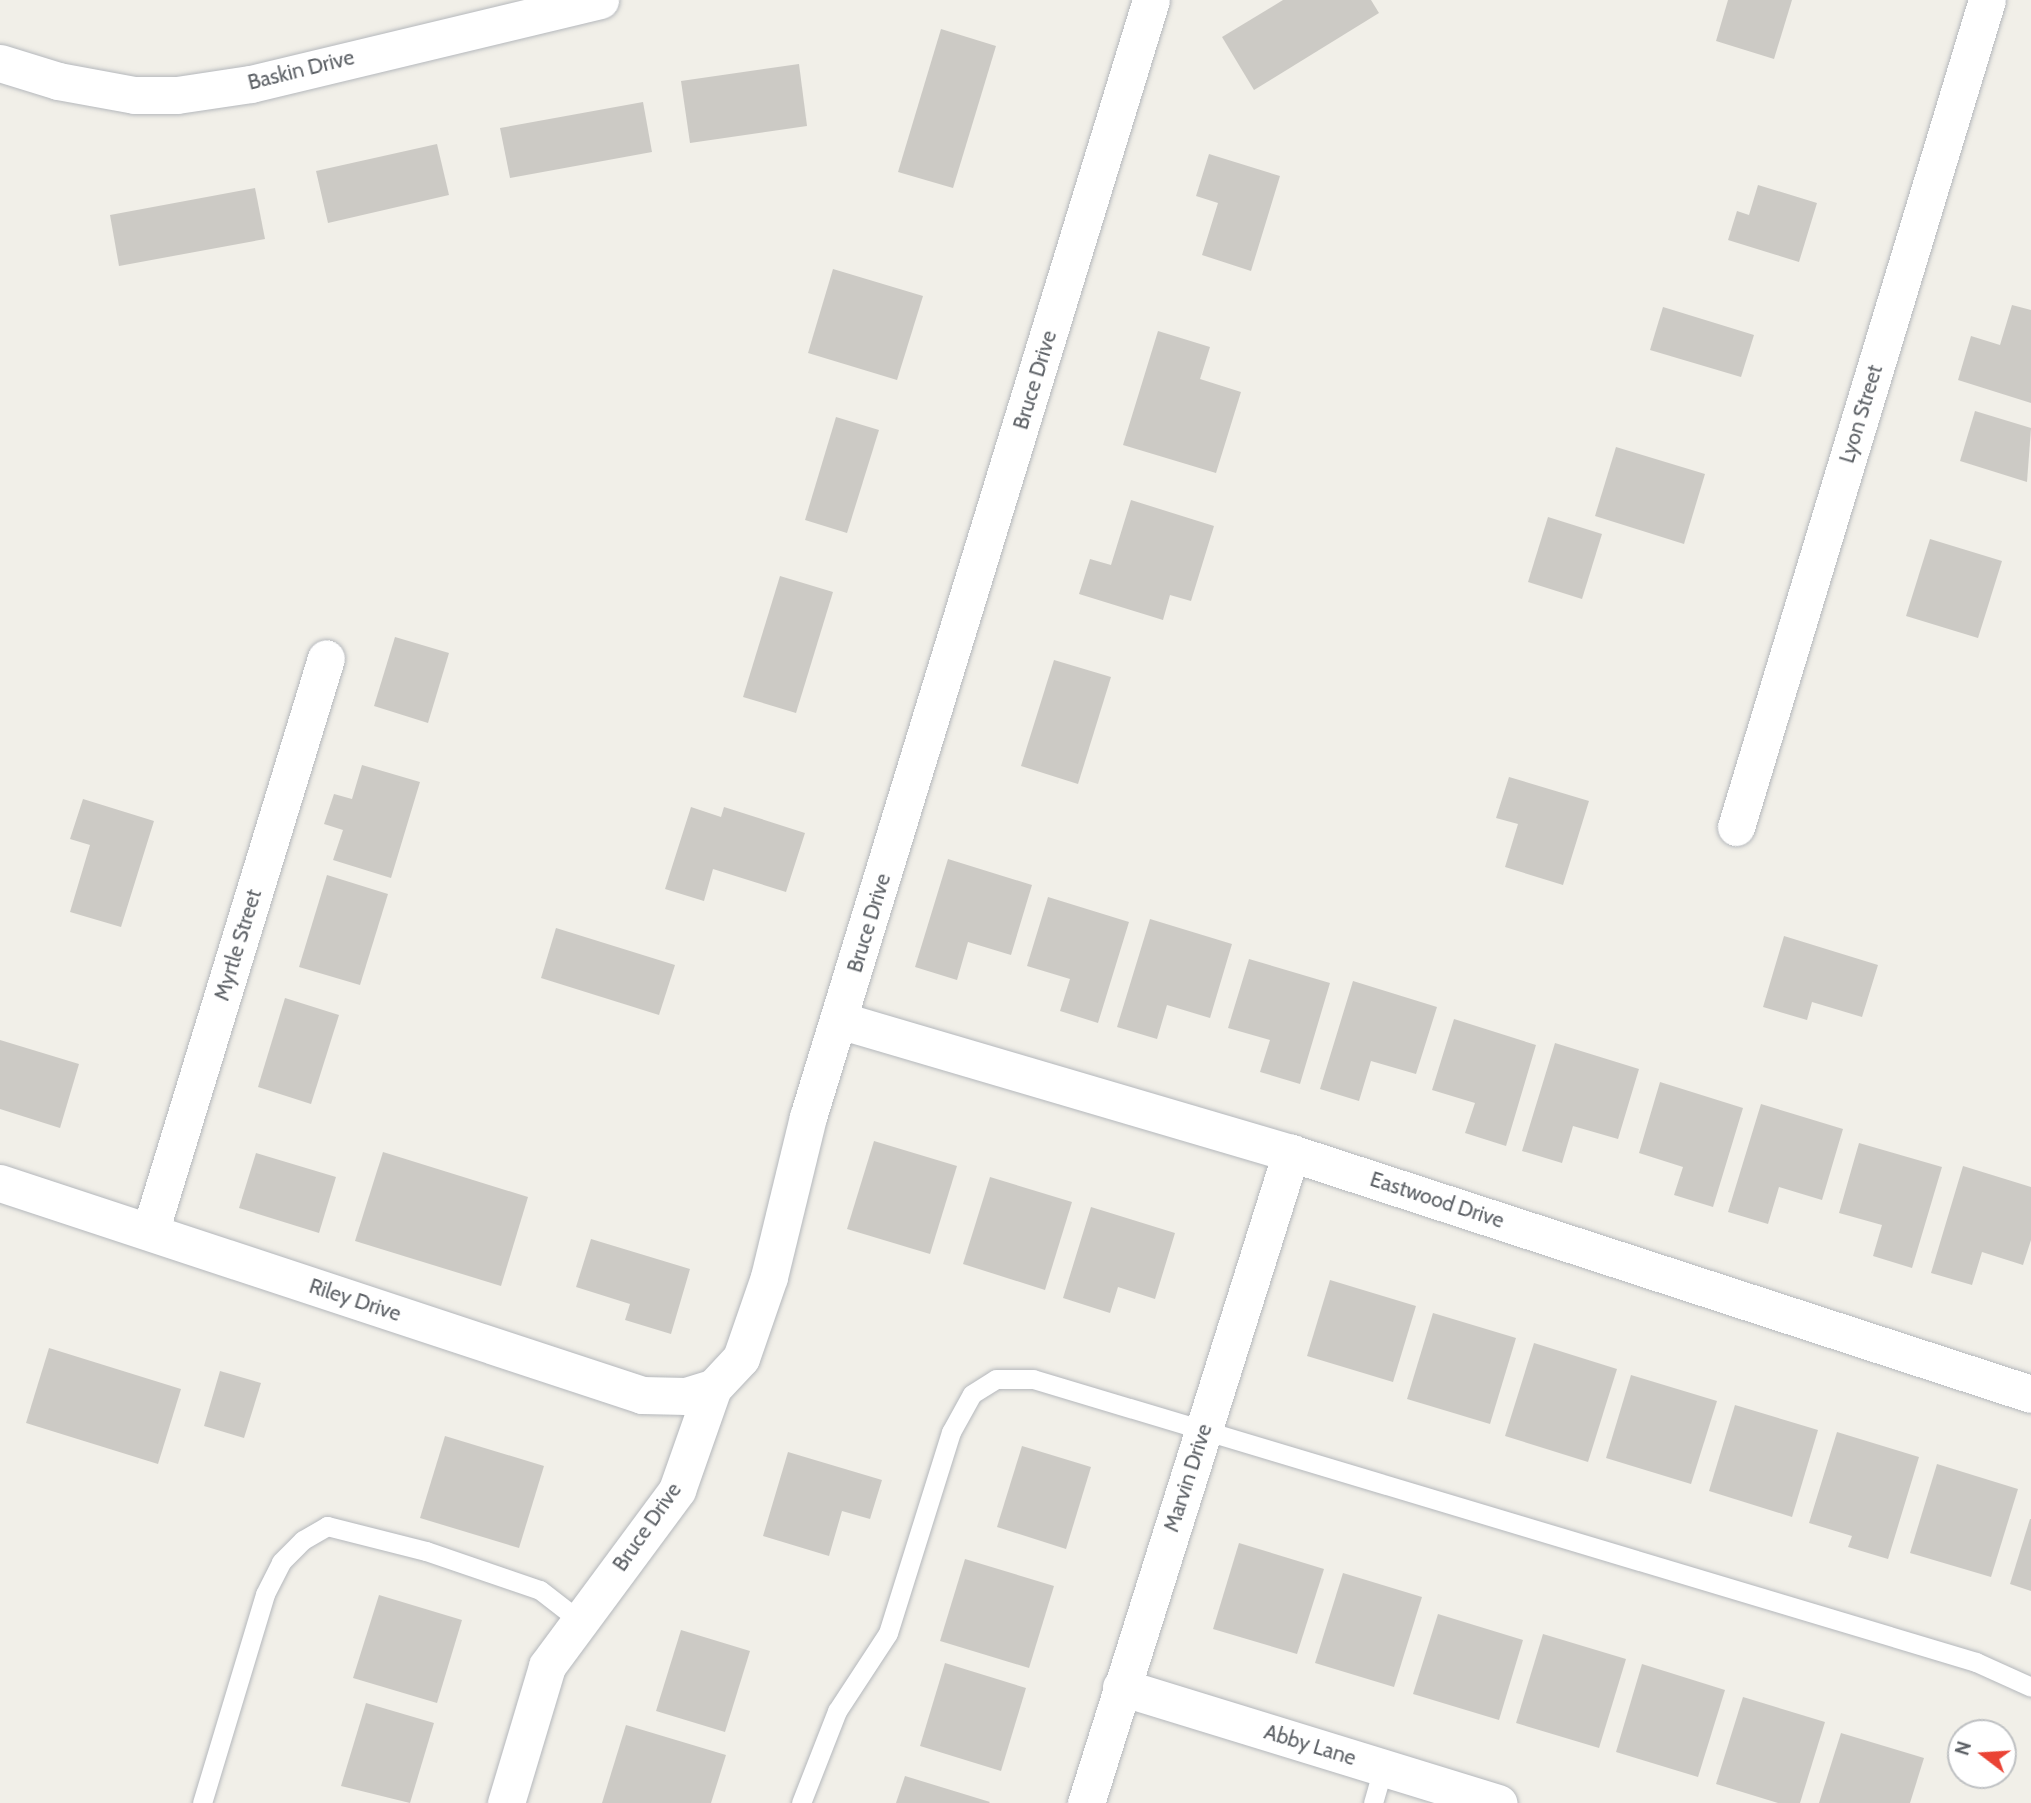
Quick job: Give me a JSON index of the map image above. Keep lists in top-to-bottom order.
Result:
{
  "streets": {
    "street": [
      "Baskin Drive",
      "Bruce Drive",
      "Lyon Street",
      "Myrtle Street",
      "Eastwood Drive",
      "Riley Drive",
      "Marvin Drive",
      "Abby Lane"
    ]
  },
  "crossings": [
    ["Bruce Drive", "Eastwood Drive"],
    ["Bruce Drive", "Riley Drive"],
    ["Myrtle Street", "Riley Drive"],
    ["Eastwood Drive", "Marvin Drive"],
    ["Marvin Drive", "Abby Lane"]
  ],
  "north": "left"
}
